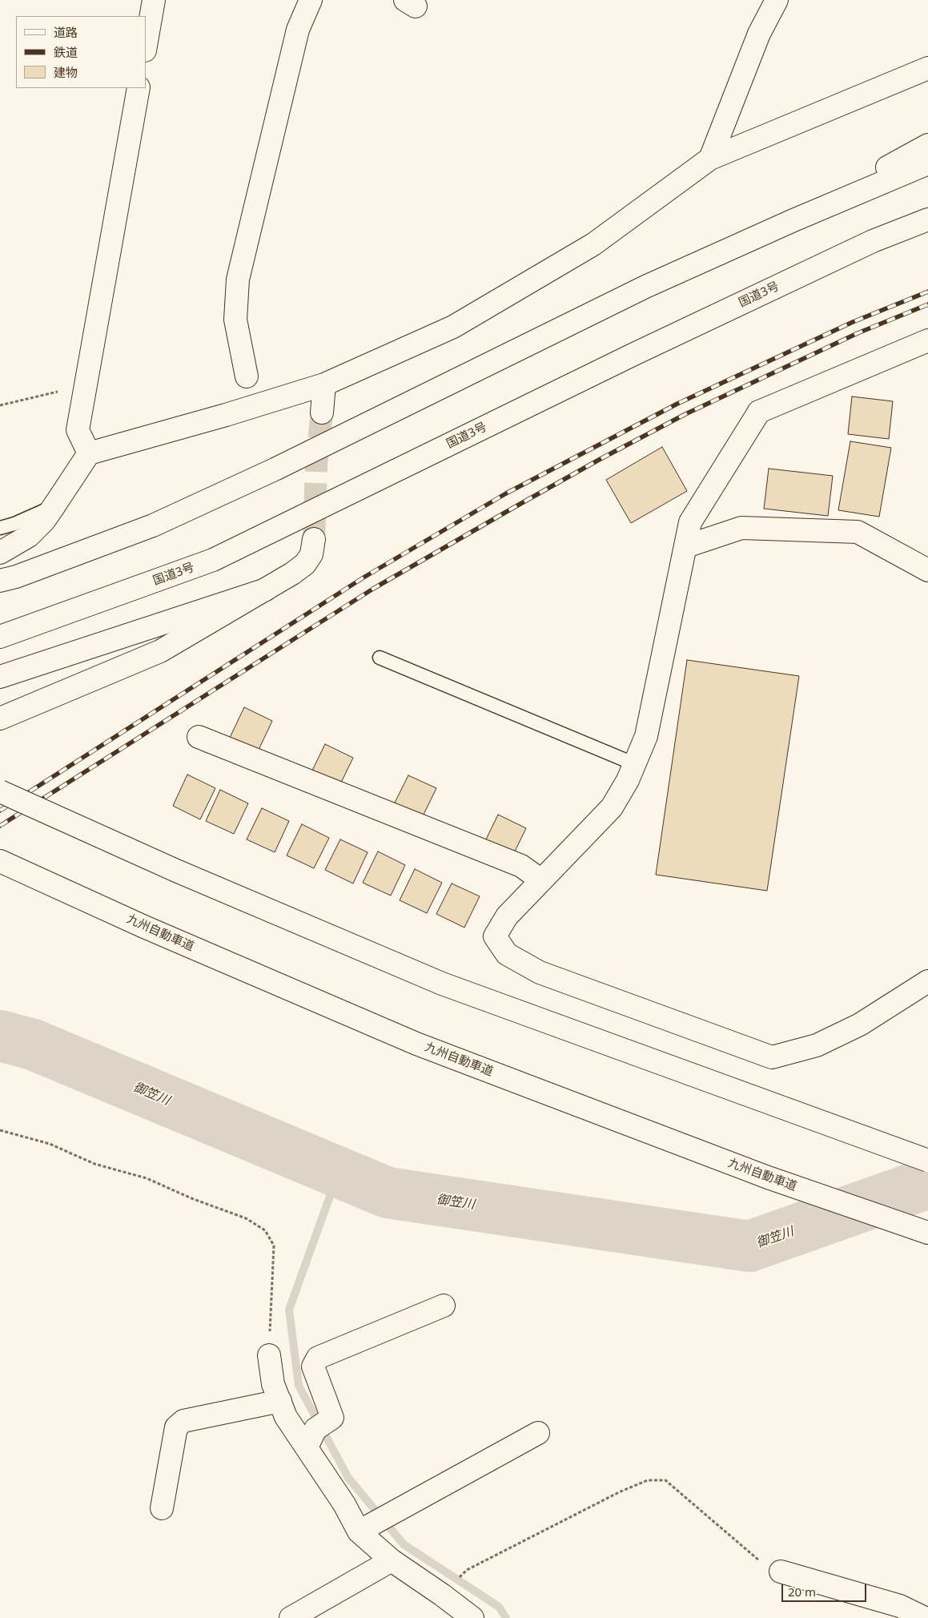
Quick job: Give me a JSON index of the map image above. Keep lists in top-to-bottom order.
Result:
{
  "streets": {
    "main road": ["国道3号", "九州自動車道"]
  },
  "water": ["御笠川"],
  "legend": ["道路", "鉄道", "建物"],
  "scale_bar": "20 m"
}
